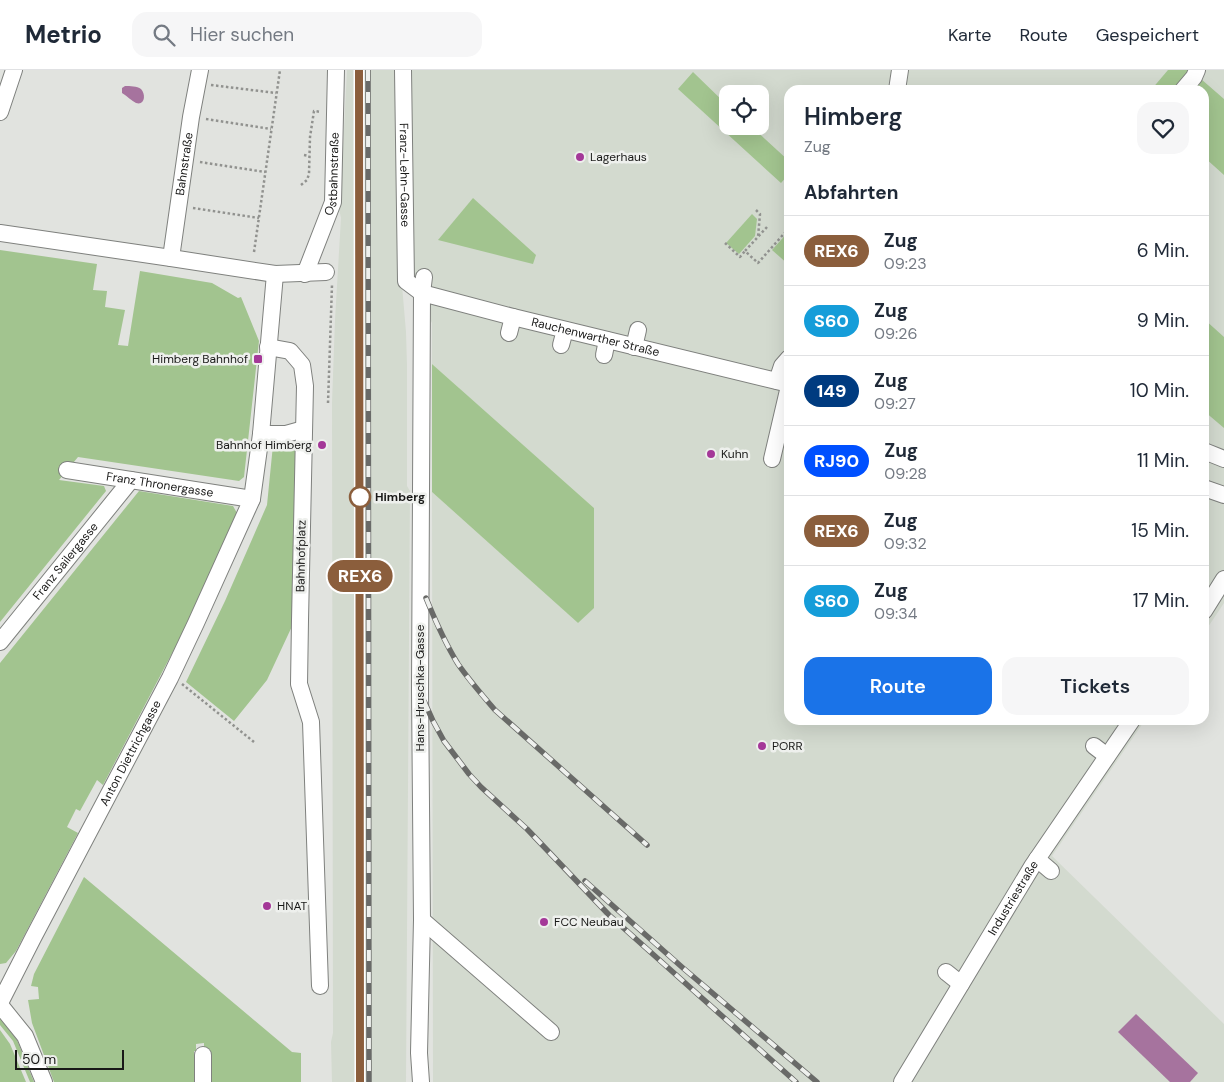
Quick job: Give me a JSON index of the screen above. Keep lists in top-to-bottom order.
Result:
{
  "streets": {
    "street": [
      "Bahnstraße",
      "Ostbahnstraße",
      "Franz-Lehn-Gasse",
      "Rauchenwarther Straße",
      "Franz Thronergasse",
      "Bahnhofplatz",
      "Franz Sailergasse",
      "Hans-Hruschka-Gasse",
      "Anton Diettrichgasse",
      "Industriestraße"
    ]
  },
  "crossings": [
    ["Franz-Lehn-Gasse", "Rauchenwarther Straße"],
    ["Rauchenwarther Straße", "Hans-Hruschka-Gasse"],
    ["Franz Thronergasse", "Franz Sailergasse"],
    ["Franz Thronergasse", "Anton Diettrichgasse"]
  ],
  "places": {
    "other": [
      "Lagerhaus",
      "Bahnhof Himberg",
      "Kuhn",
      "Himberg",
      "PORR",
      "HNAT",
      "FCC Neubau"
    ],
    "transit": ["Himberg Bahnhof"]
  },
  "scale_bar": "50 m",
  "page": {
    "header": "Metrio",
    "search": "Hier suchen",
    "nav": ["Karte", "Route", "Gespeichert"],
    "on_map": "REX6",
    "heading": [
      ["Himberg", "Zug"],
      "Abfahrten"
    ],
    "list": [
      {
        "mark": "REX6",
        "name": "Zug",
        "note": "09:23",
        "value": "6 Min."
      },
      {
        "mark": "S60",
        "name": "Zug",
        "note": "09:26",
        "value": "9 Min."
      },
      {
        "mark": "149",
        "name": "Zug",
        "note": "09:27",
        "value": "10 Min."
      },
      {
        "mark": "RJ90",
        "name": "Zug",
        "note": "09:28",
        "value": "11 Min."
      },
      {
        "mark": "REX6",
        "name": "Zug",
        "note": "09:32",
        "value": "15 Min."
      },
      {
        "mark": "S60",
        "name": "Zug",
        "note": "09:34",
        "value": "17 Min."
      }
    ],
    "buttons": ["Route", "Tickets"],
    "scale": "50 m"
  }
}
